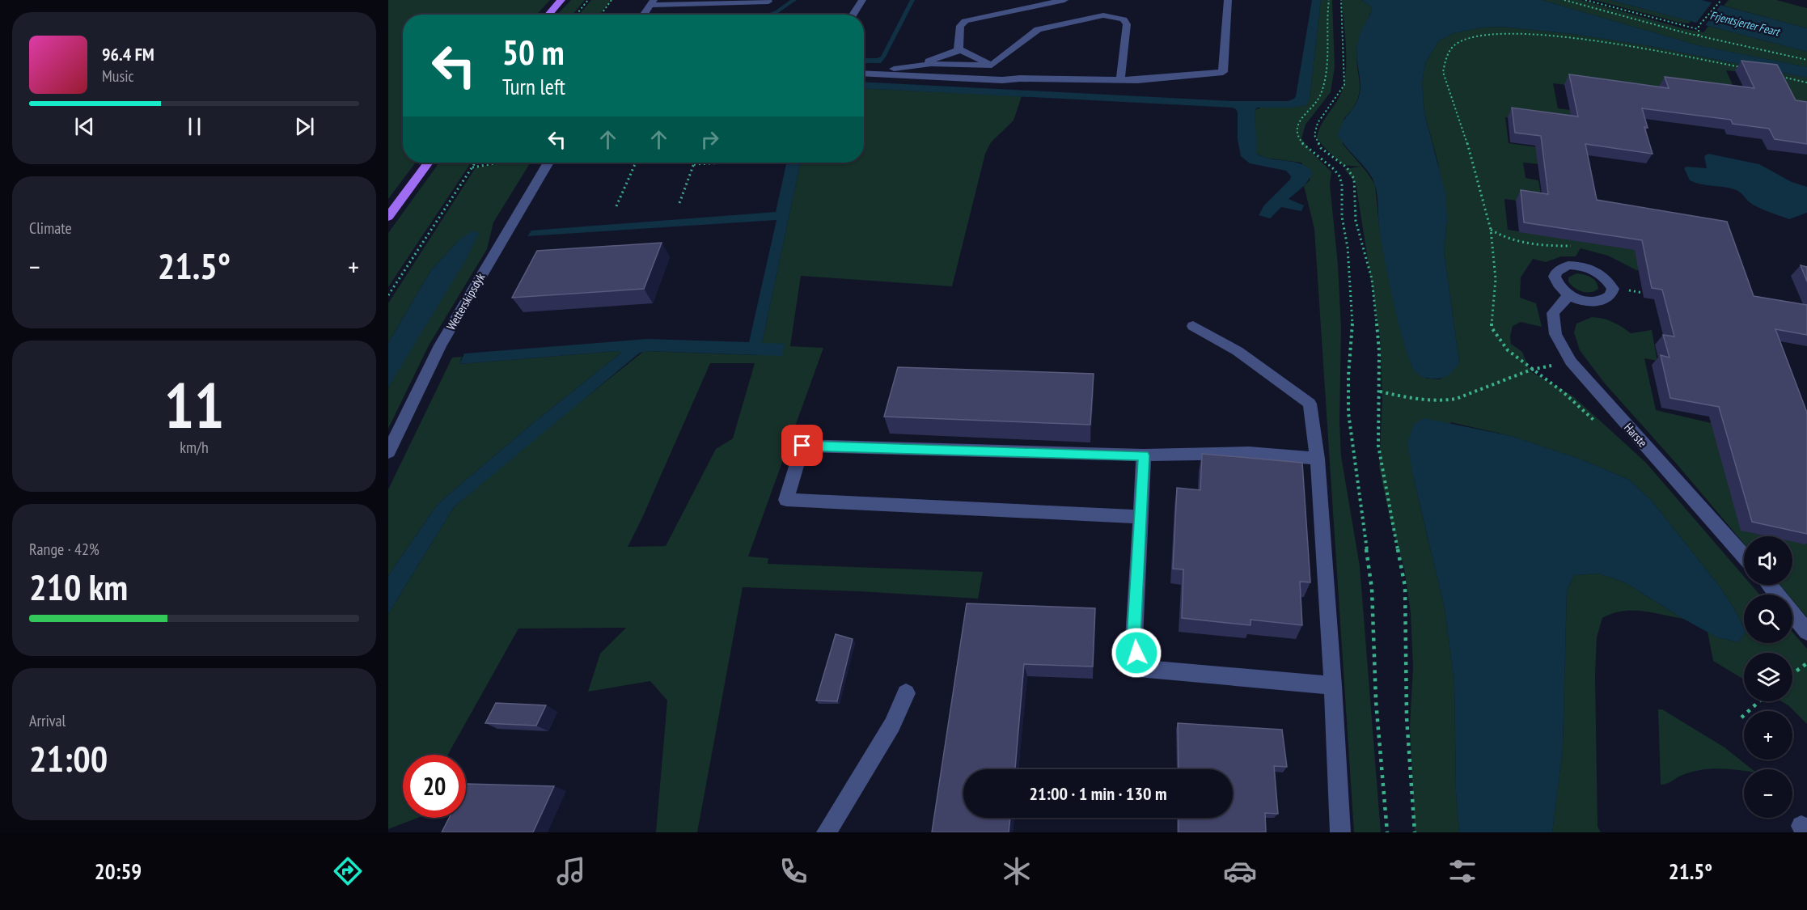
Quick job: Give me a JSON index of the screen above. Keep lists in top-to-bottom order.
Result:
{
  "streets": {
    "street": ["Wetterskipsdyk", "Harste"]
  },
  "water": ["Frjentsjerter Feart"],
  "page": {
    "turn": ["50 m", "Turn left"],
    "song": ["96.4 FM", "Music"],
    "tile": [
      "Climate",
      ["11", "km/h"],
      ["Range · 42%", "210 km"],
      ["Arrival", "21:00"]
    ],
    "heat": ["−", "21.5°", "+"],
    "map_buttons": ["+", "−"],
    "limit": "20",
    "trip": "21:00 · 1 min · 130 m",
    "tabs": ["20:59", "21.5°"]
  }
}
